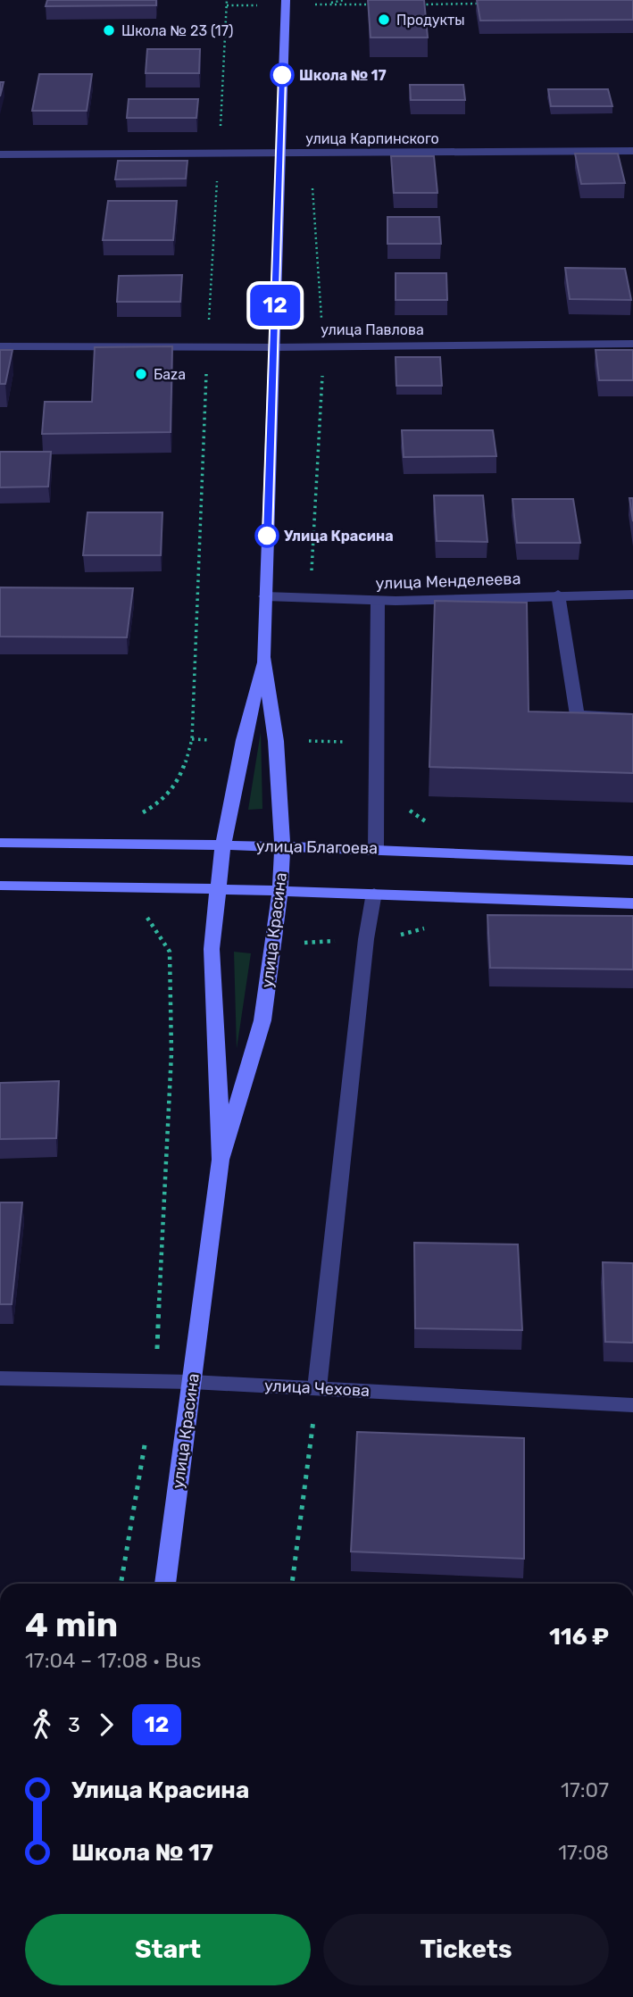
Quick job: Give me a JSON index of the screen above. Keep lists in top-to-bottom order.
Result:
{
  "streets": {
    "main road": ["улица Благоева", "улица Красина"],
    "street": [
      "улица Карпинского",
      "улица Павлова",
      "улица Менделеева",
      "улица Чехова"
    ]
  },
  "crossings": [
    ["улица Карпинского", "улица Красина"],
    ["улица Павлова", "улица Красина"],
    ["улица Менделеева", "улица Красина"],
    ["улица Благоева", "улица Красина"],
    ["улица Красина", "улица Чехова"]
  ],
  "places": [
    "Продукты",
    "Школа № 23 (17)",
    "Школа № 17",
    "Баza",
    "Улица Красина"
  ],
  "lines": ["bus line 12"],
  "page": {
    "on_map": "12",
    "heading": ["4 min", "17:04 – 17:08 · Bus", "116 ₽"],
    "legs": ["3", "12"],
    "list": [
      {
        "name": "Улица Красина",
        "value": "17:07"
      },
      {
        "name": "Школа № 17",
        "value": "17:08"
      }
    ],
    "buttons": ["Start", "Tickets"]
  }
}
